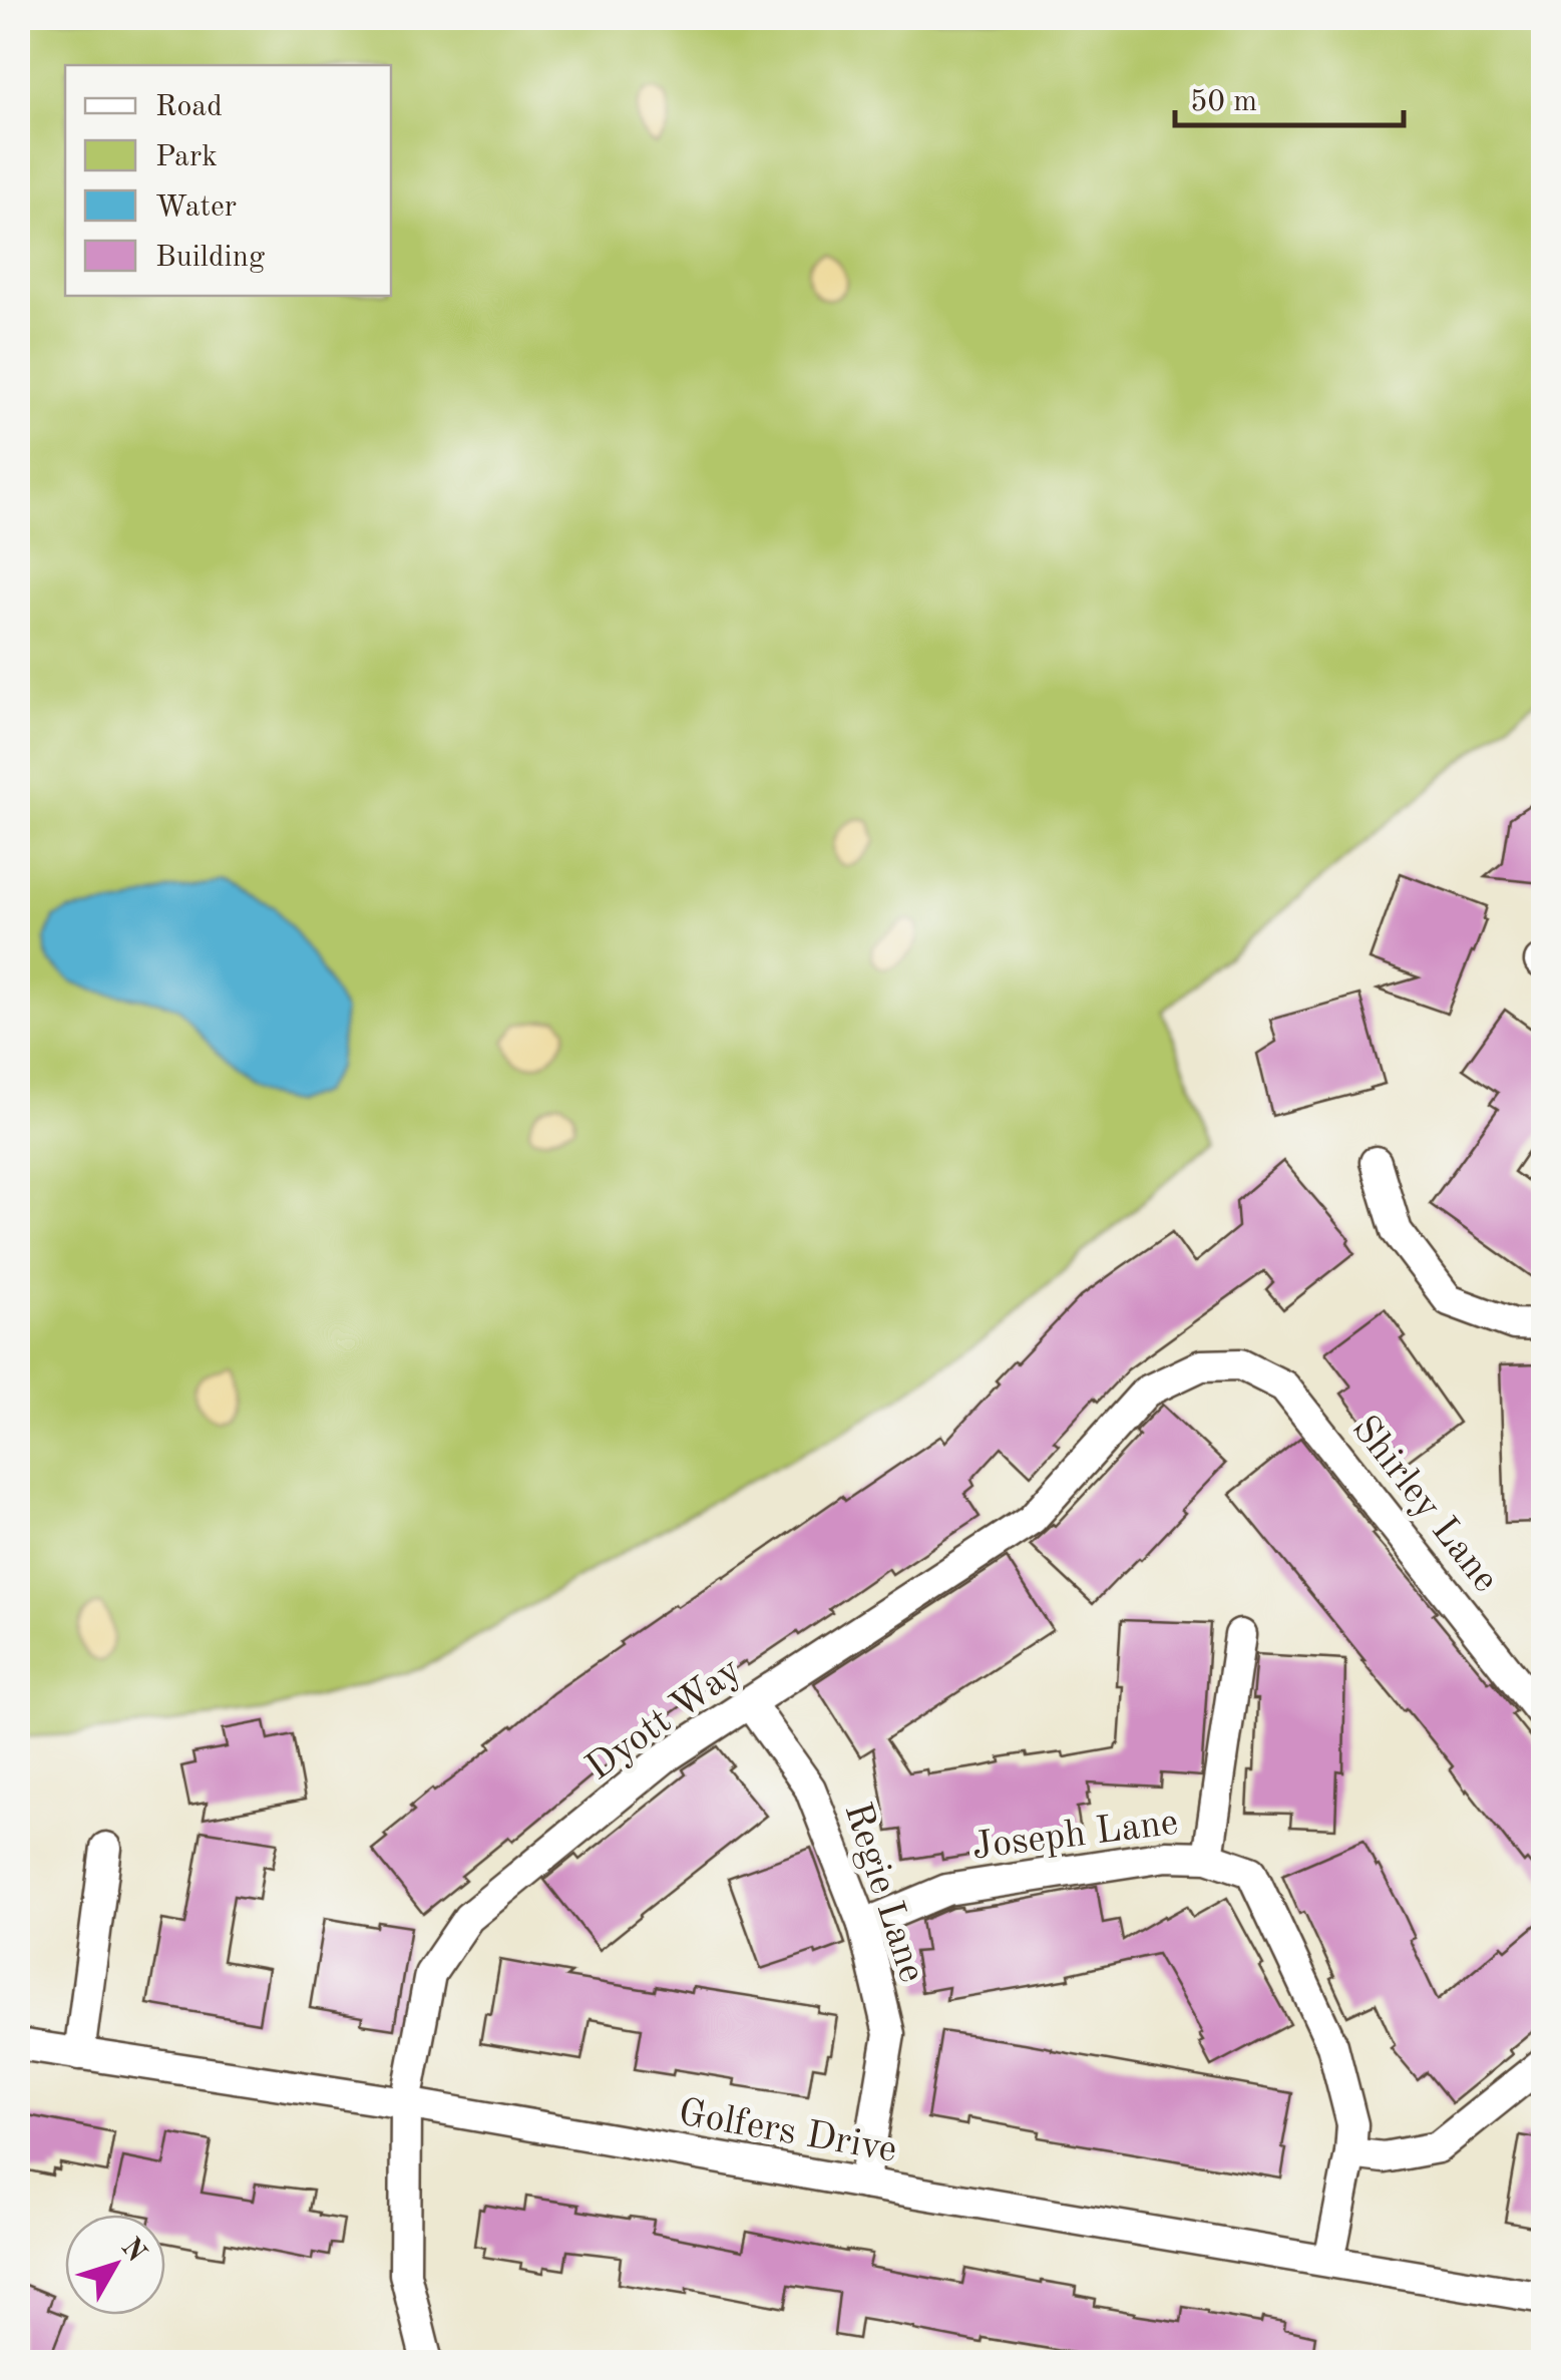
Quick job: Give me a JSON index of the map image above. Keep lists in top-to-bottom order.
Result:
{
  "streets": {
    "street": [
      "Shirley Lane",
      "Dyott Way",
      "Joseph Lane",
      "Regie Lane",
      "Golfers Drive"
    ]
  },
  "crossings": [
    ["Shirley Lane", "Dyott Way"],
    ["Dyott Way", "Regie Lane"],
    ["Dyott Way", "Golfers Drive"],
    ["Joseph Lane", "Regie Lane"],
    ["Joseph Lane", "Golfers Drive"],
    ["Regie Lane", "Golfers Drive"]
  ],
  "legend": [
    "Road",
    "Park",
    "Water",
    "Building"
  ],
  "scale_bar": "50 m",
  "north": "top right"
}
